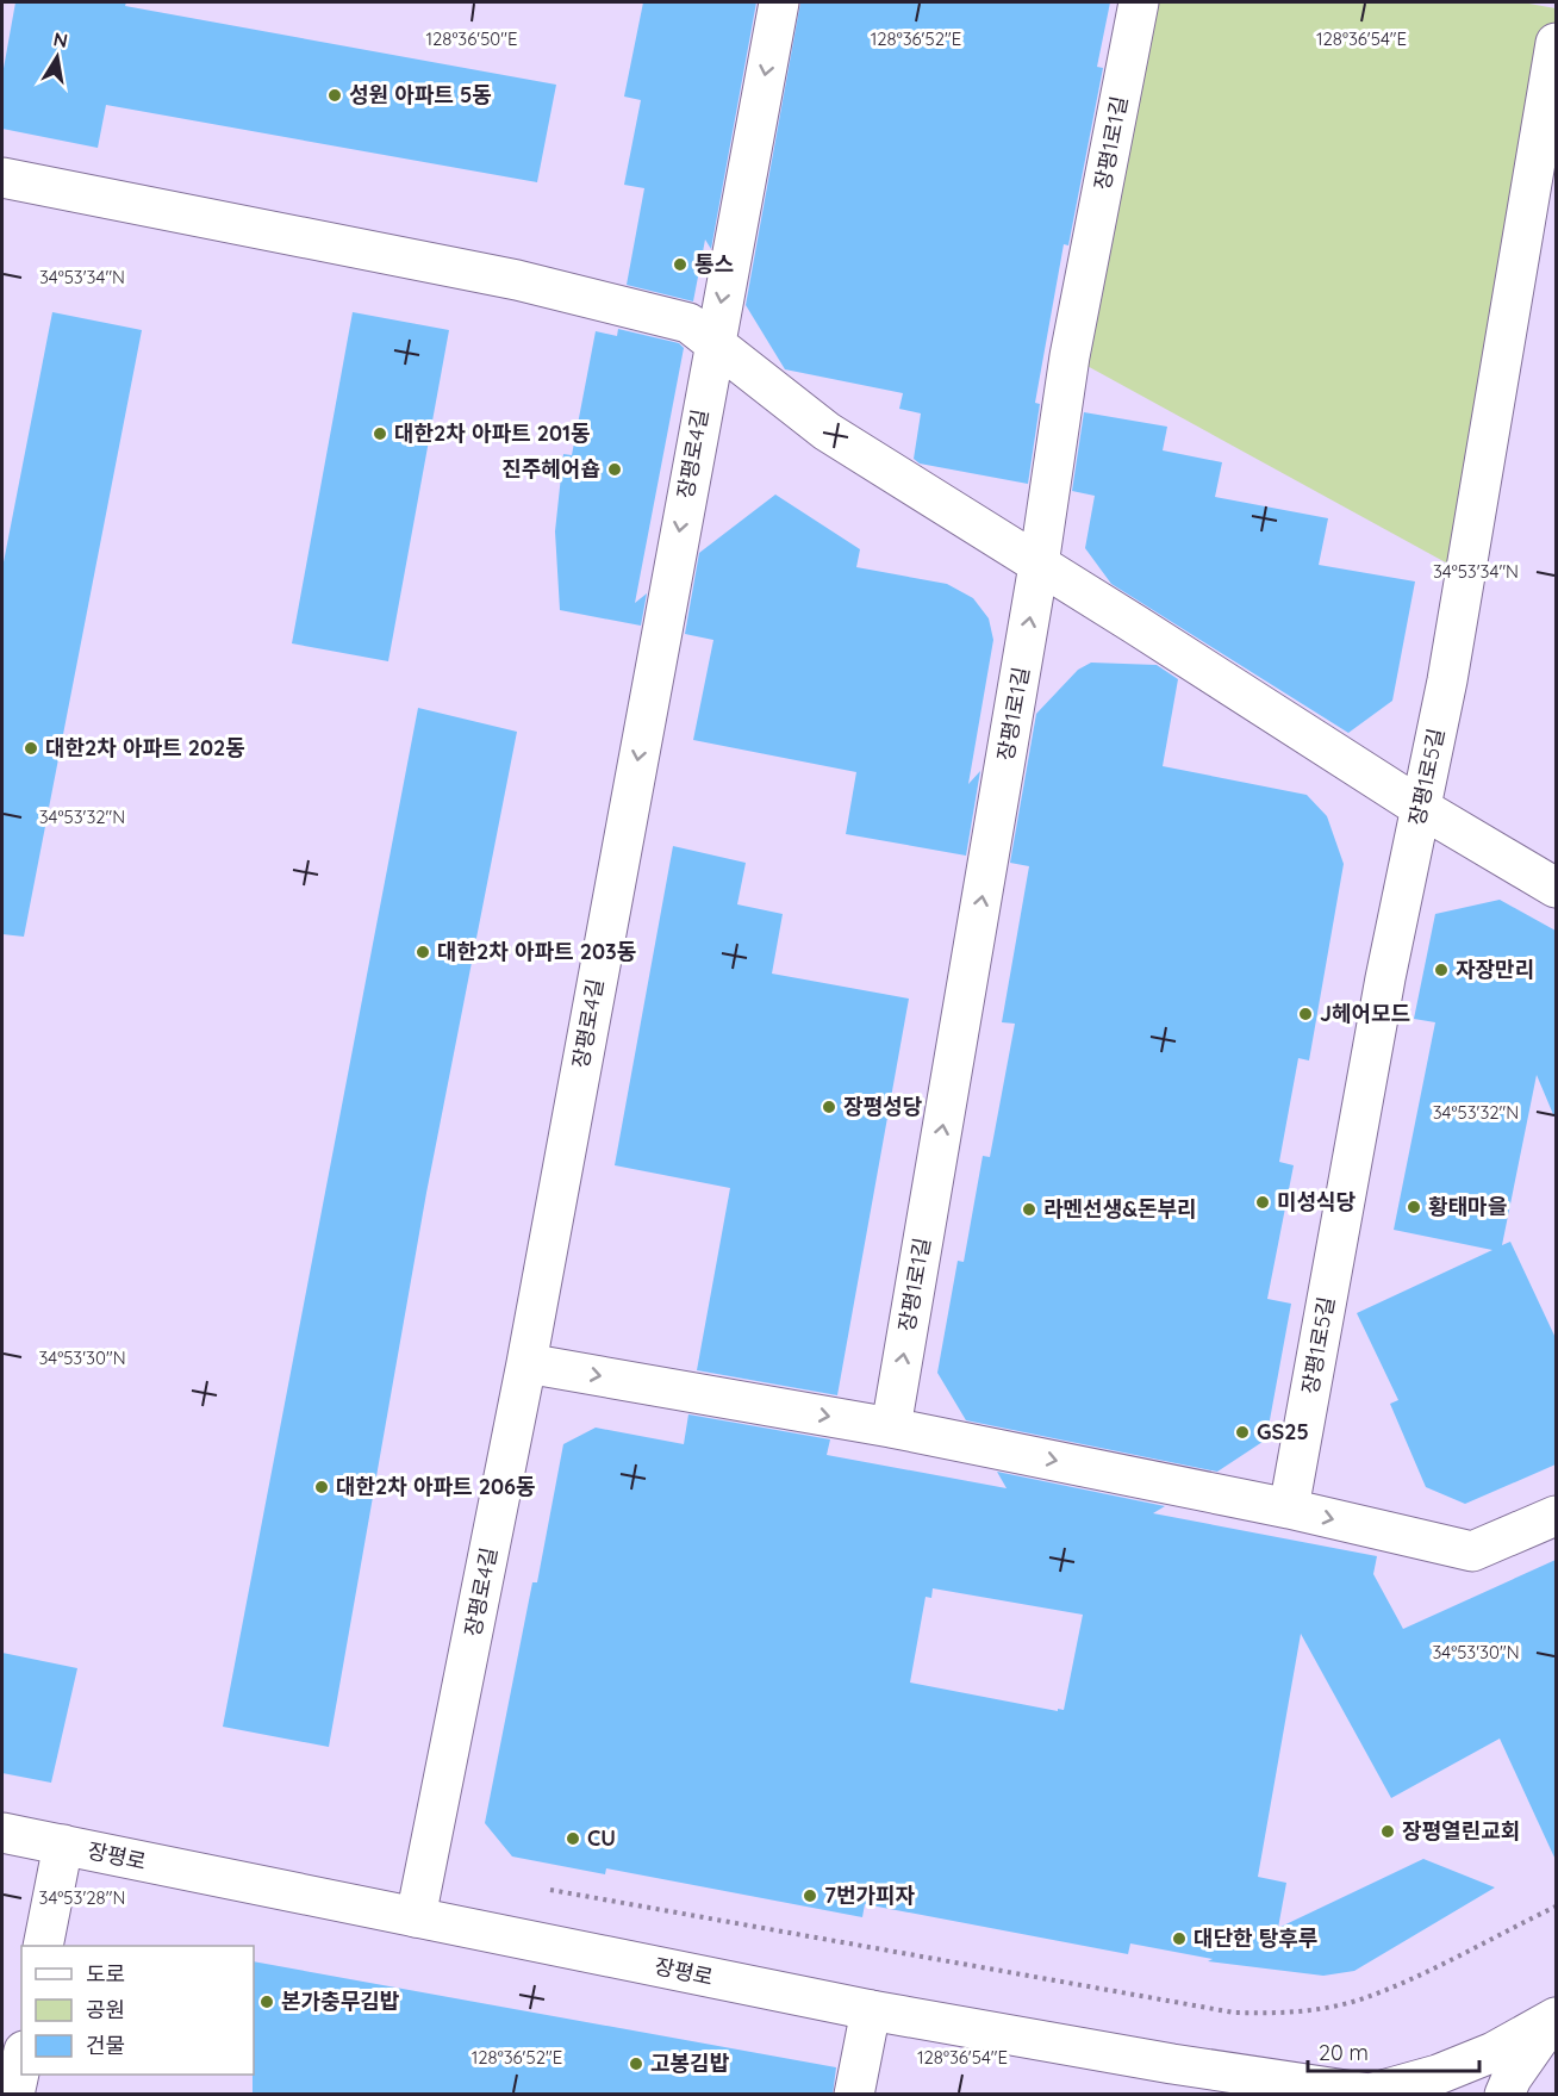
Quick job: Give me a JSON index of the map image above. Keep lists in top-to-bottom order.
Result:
{
  "streets": {
    "street": [
      "장평1로1길",
      "장평로4길",
      "장평1로5길",
      "장평로"
    ]
  },
  "crossings": [
    ["장평로4길", "장평로"]
  ],
  "one_way": ["장평1로1길", "장평로4길"],
  "places": [
    "성원 아파트 5동",
    "통스",
    "대한2차 아파트 201동",
    "진주헤어숍",
    "대한2차 아파트 202동",
    "대한2차 아파트 203동",
    "자장만리",
    "J헤어모드",
    "장평성당",
    "미성식당",
    "황태마을",
    "라멘선생&돈부리",
    "GS25",
    "대한2차 아파트 206동",
    "장평열린교회",
    "CU",
    "7번가피자",
    "대단한 탕후루",
    "본가충무김밥",
    "고봉김밥"
  ],
  "legend": ["도로", "공원", "건물"],
  "scale_bar": "20 m",
  "north": "top",
  "coordinates": [
    "128°36'50\"E",
    "128°36'52\"E",
    "128°36'54\"E",
    "34°53'34\"N",
    "34°53'32\"N",
    "34°53'30\"N",
    "34°53'28\"N"
  ]
}
